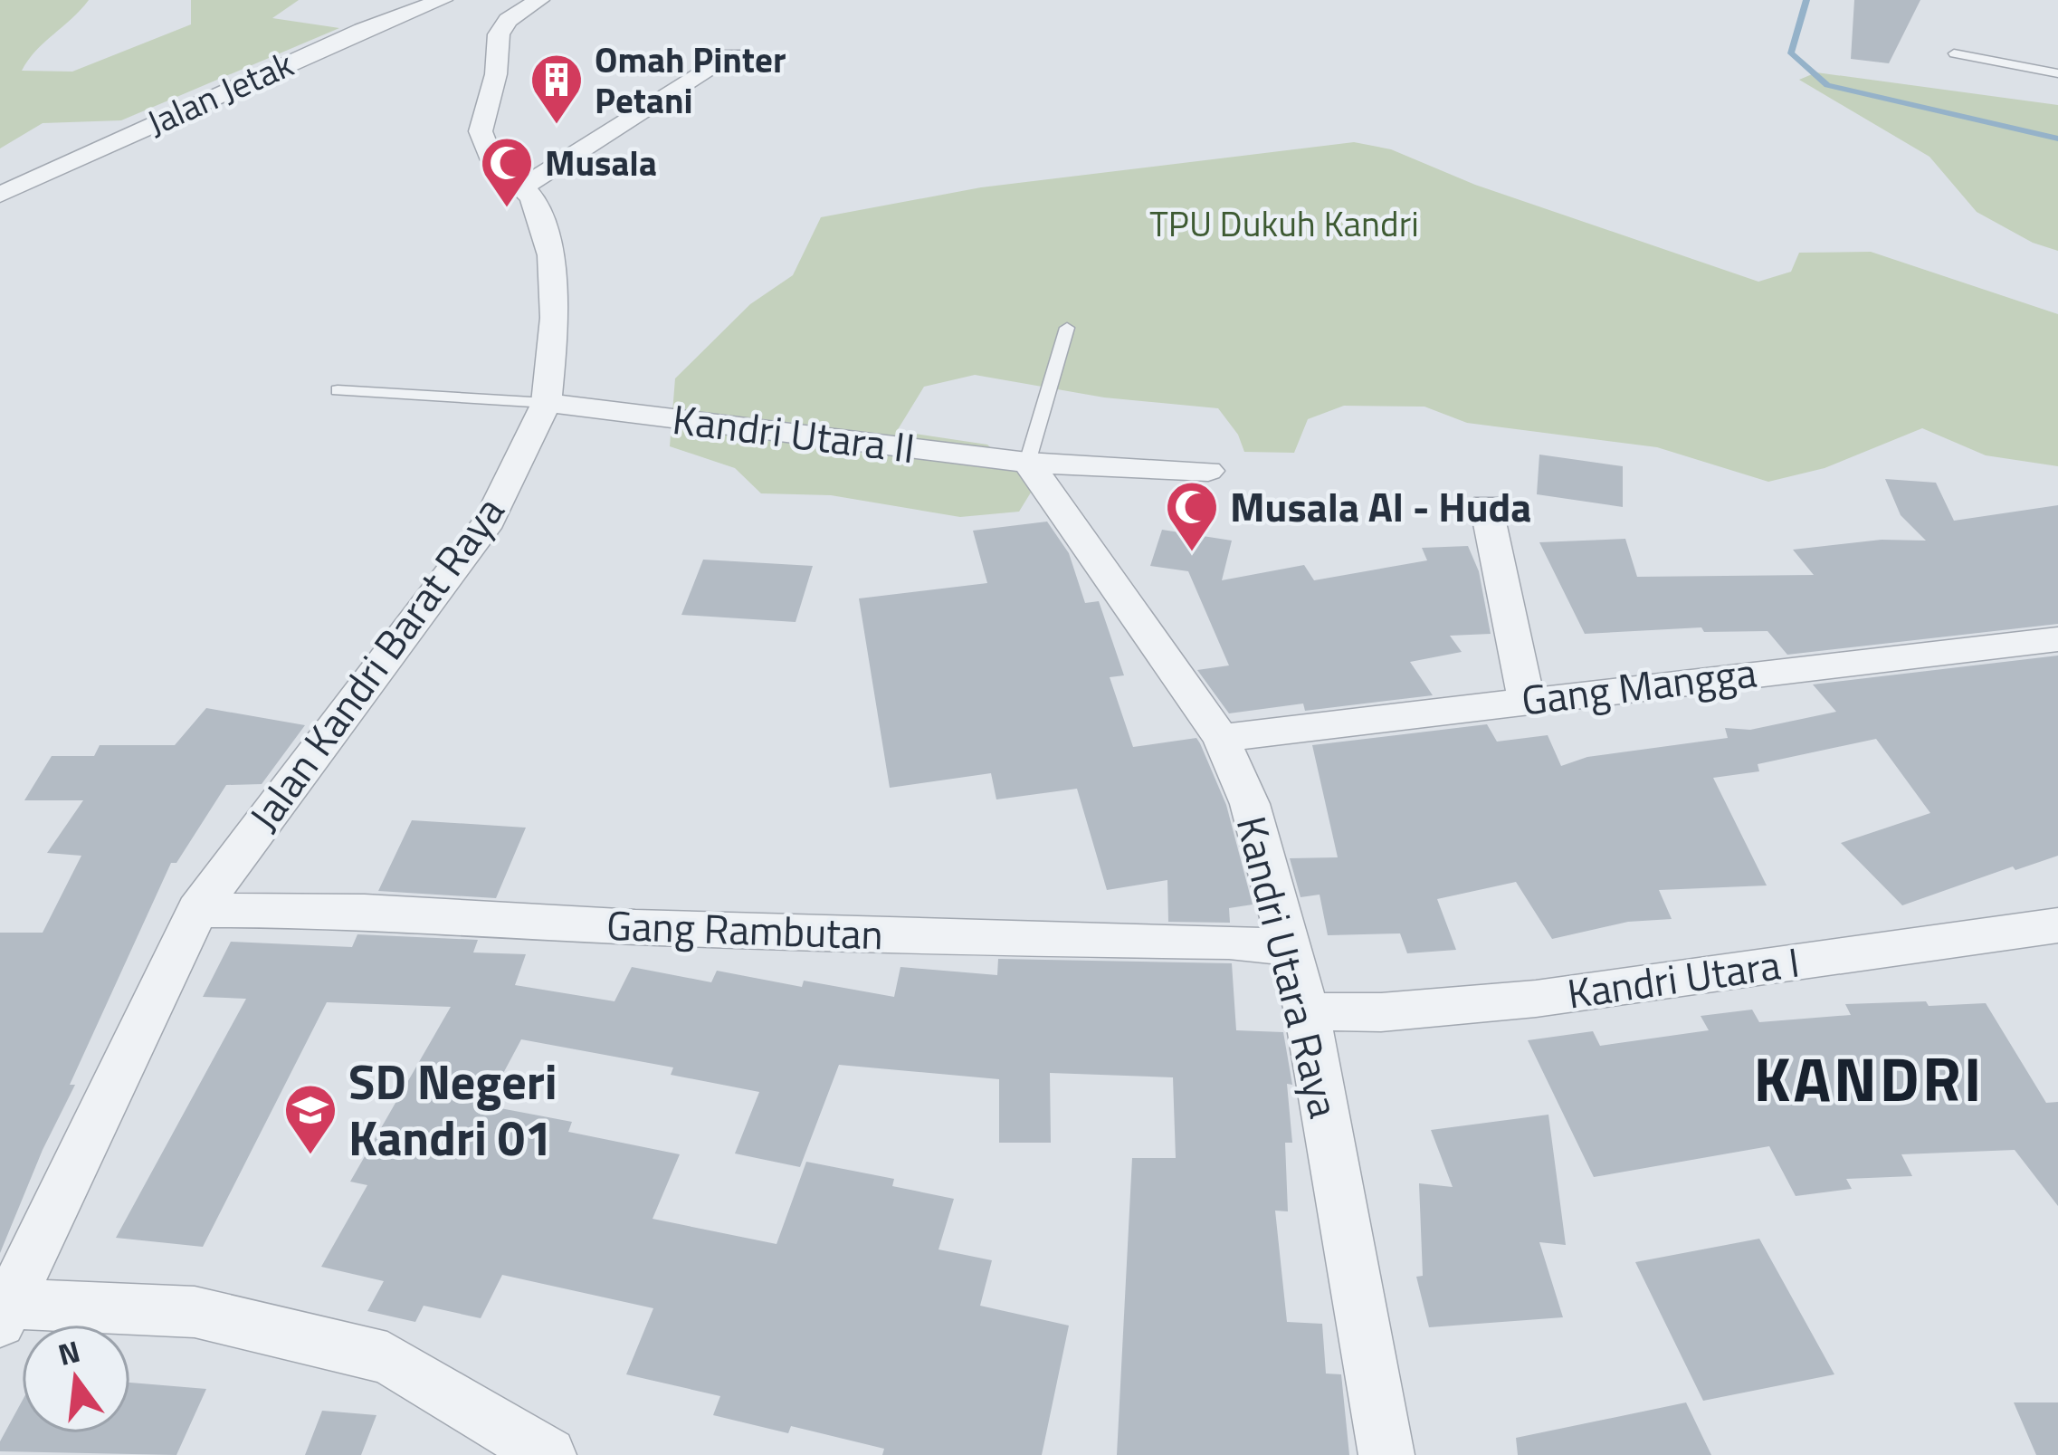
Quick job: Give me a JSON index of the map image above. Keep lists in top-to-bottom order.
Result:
{
  "streets": {
    "street": [
      "Jalan Jetak",
      "Kandri Utara II",
      "Jalan Kandri Barat Raya",
      "Gang Mangga",
      "Gang Rambutan",
      "Kandri Utara Raya",
      "Kandri Utara I"
    ]
  },
  "crossings": [
    ["Kandri Utara II", "Jalan Kandri Barat Raya"],
    ["Kandri Utara II", "Kandri Utara Raya"],
    ["Jalan Kandri Barat Raya", "Gang Rambutan"],
    ["Gang Mangga", "Kandri Utara Raya"],
    ["Gang Rambutan", "Kandri Utara Raya"],
    ["Kandri Utara Raya", "Kandri Utara I"]
  ],
  "districts": ["KANDRI"],
  "parks": ["TPU Dukuh Kandri"],
  "places": {
    "building": ["Omah Pinter Petani"],
    "mosque": ["Musala", "Musala Al - Huda"],
    "school or university": ["SD Negeri Kandri 01"]
  },
  "north": "top"
}
